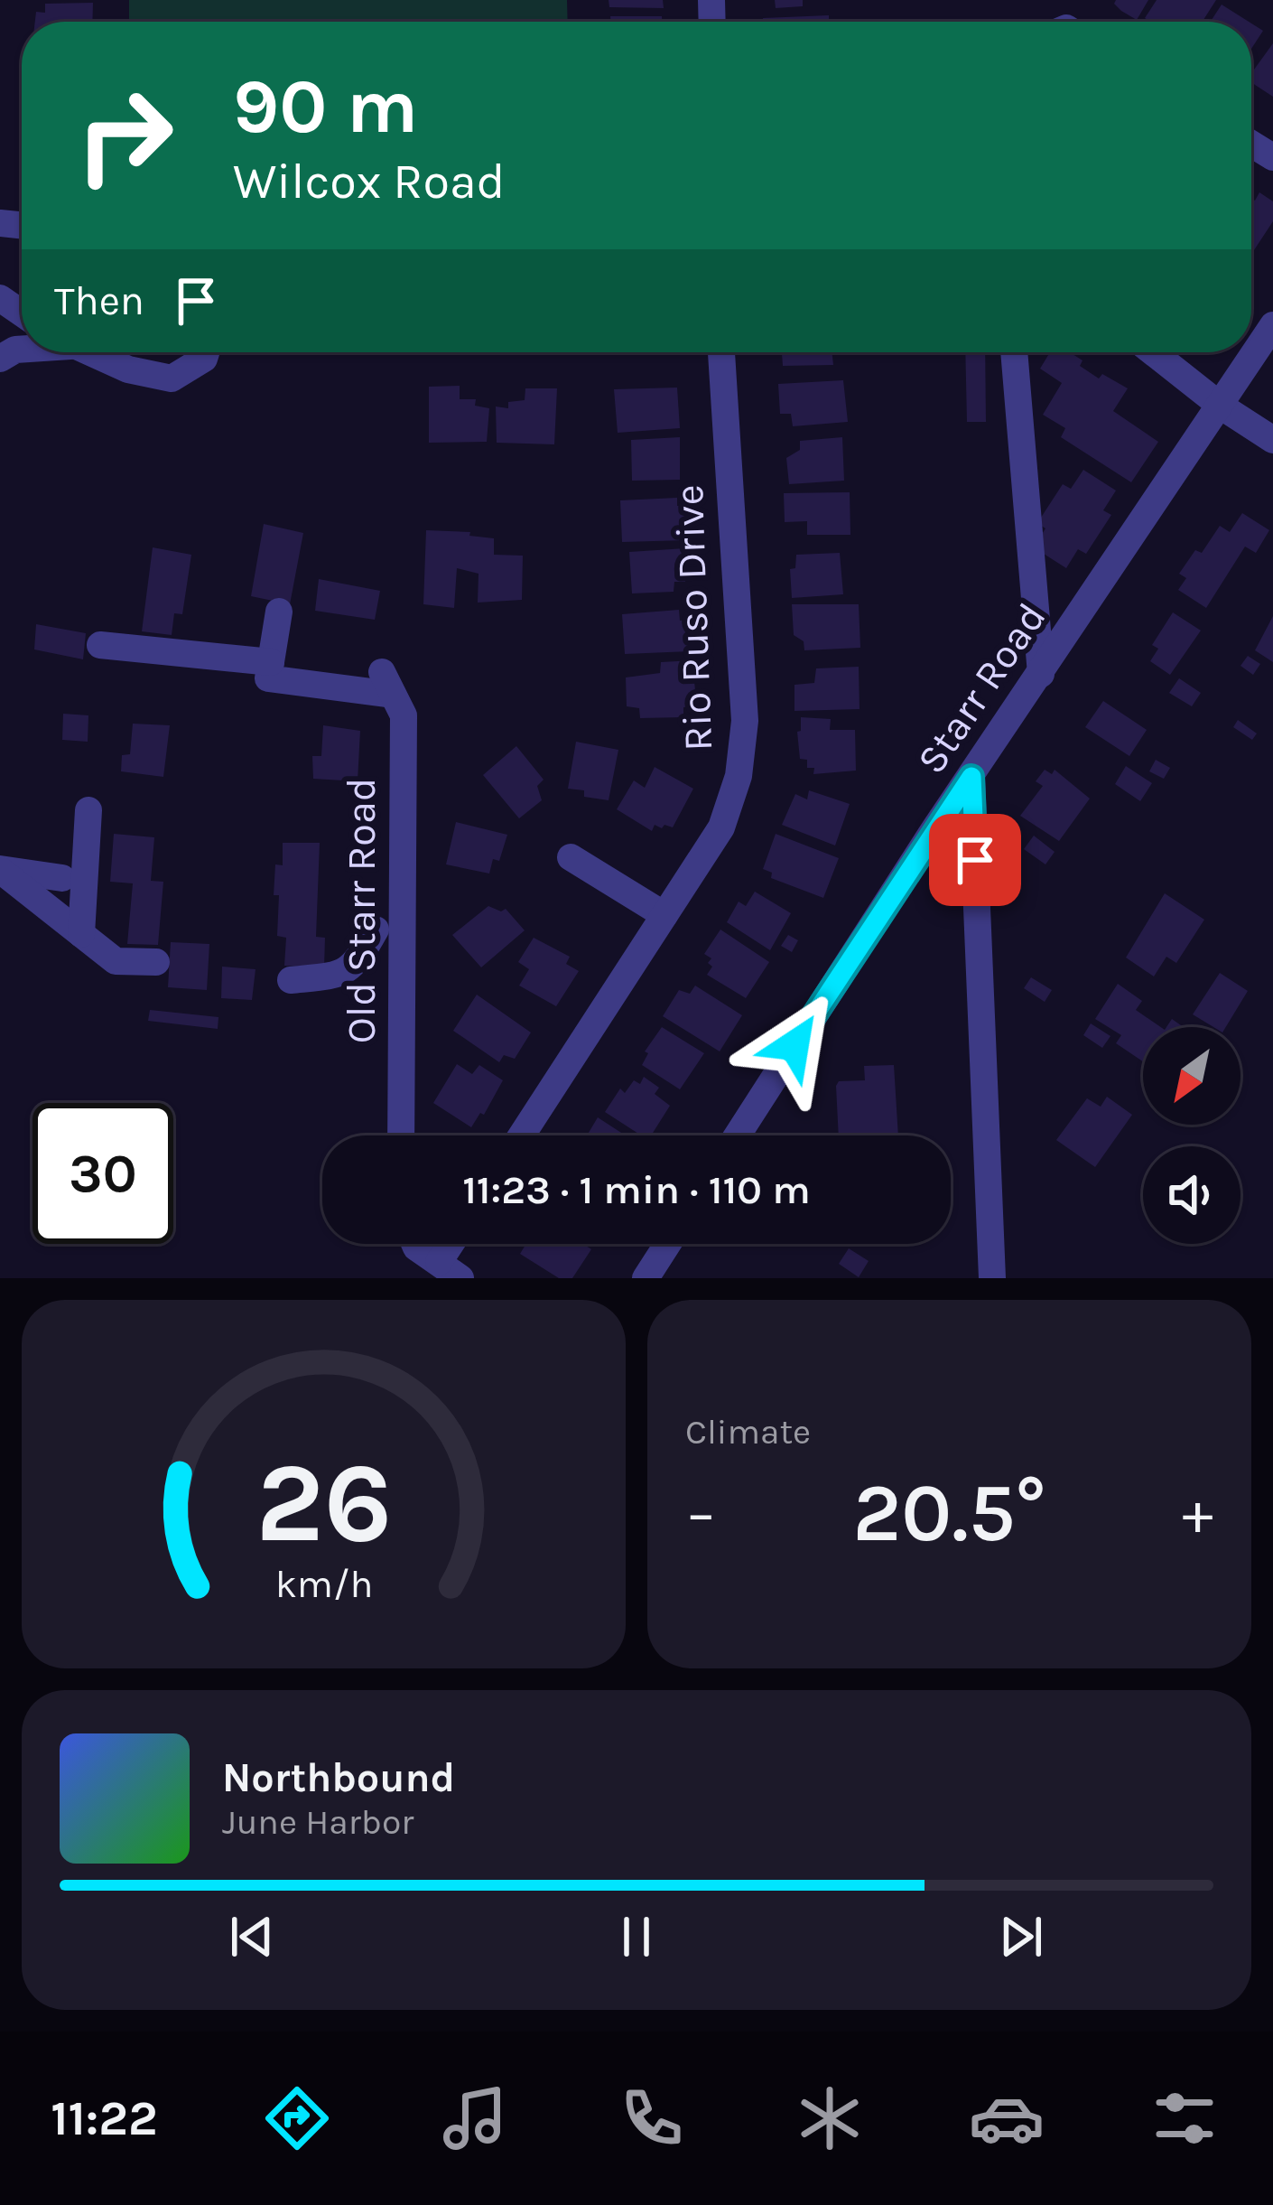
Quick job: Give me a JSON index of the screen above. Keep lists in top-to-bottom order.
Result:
{
  "streets": {
    "street": ["Rio Ruso Drive", "Starr Road", "Old Starr Road"]
  },
  "north": "bottom left",
  "page": {
    "turn": ["90 m", "Wilcox Road"],
    "then": "Then",
    "limit": "30",
    "trip": "11:23 · 1 min · 110 m",
    "tile": "Climate",
    "heat": ["−", "20.5°", "+"],
    "song": ["Northbound", "June Harbor"],
    "tabs": "11:22",
    "gauge": ["26", "km/h"]
  }
}
